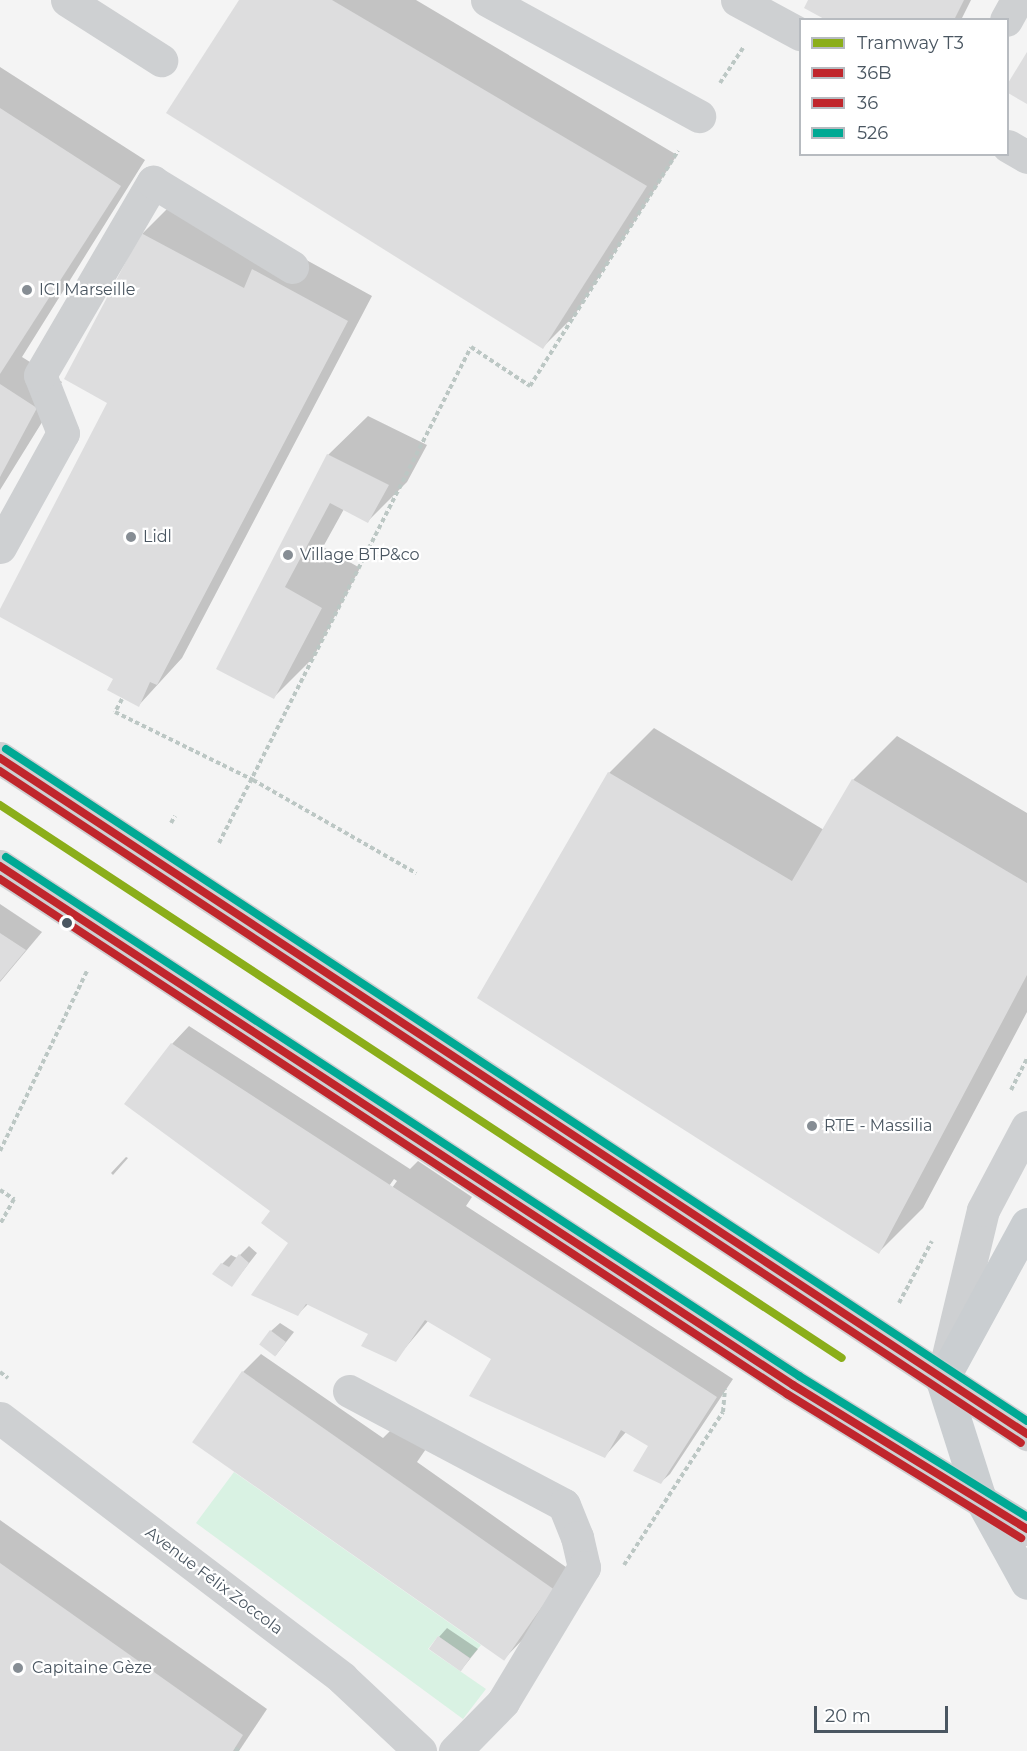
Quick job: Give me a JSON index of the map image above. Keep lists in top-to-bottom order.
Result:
{
  "streets": {
    "street": ["Avenue Félix Zoccola"]
  },
  "places": [
    "ICI Marseille",
    "Lidl",
    "Village BTP&co",
    "RTE - Massilia",
    "Capitaine Gèze"
  ],
  "lines": [
    "transit line 526",
    "transit line 36B",
    "transit line 36",
    "tram line T3"
  ],
  "legend": [
    "Tramway T3",
    "36B",
    "36",
    "526"
  ],
  "scale_bar": "20 m"
}
